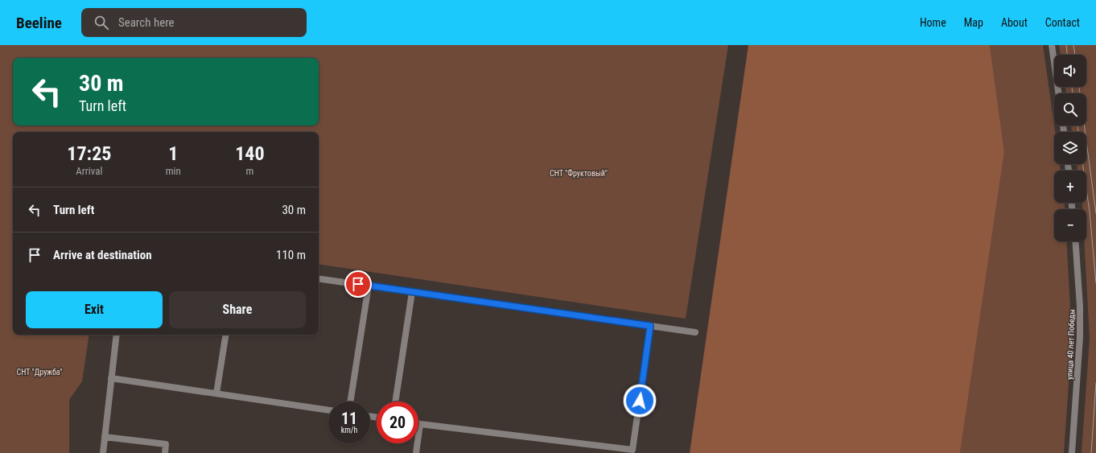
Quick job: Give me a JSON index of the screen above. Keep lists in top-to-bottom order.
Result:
{
  "streets": {
    "street": ["улица 40 лет Победы"]
  },
  "parks": ["СНТ \"Фруктовый\"", "СНТ \"Дружба\""],
  "page": {
    "header": "Beeline",
    "search": "Search here",
    "nav": [
      "Home",
      "Map",
      "About",
      "Contact"
    ],
    "map_buttons": ["+", "−"],
    "turn": ["30 m", "Turn left"],
    "eta": [
      "17:25",
      "Arrival",
      "1",
      "min",
      "140",
      "m"
    ],
    "list": [
      {
        "name": "Turn left",
        "value": "30 m"
      },
      {
        "name": "Arrive at destination",
        "value": "110 m"
      }
    ],
    "buttons": ["Exit", "Share"],
    "speed": "11 km/h",
    "limit": "20"
  }
}
